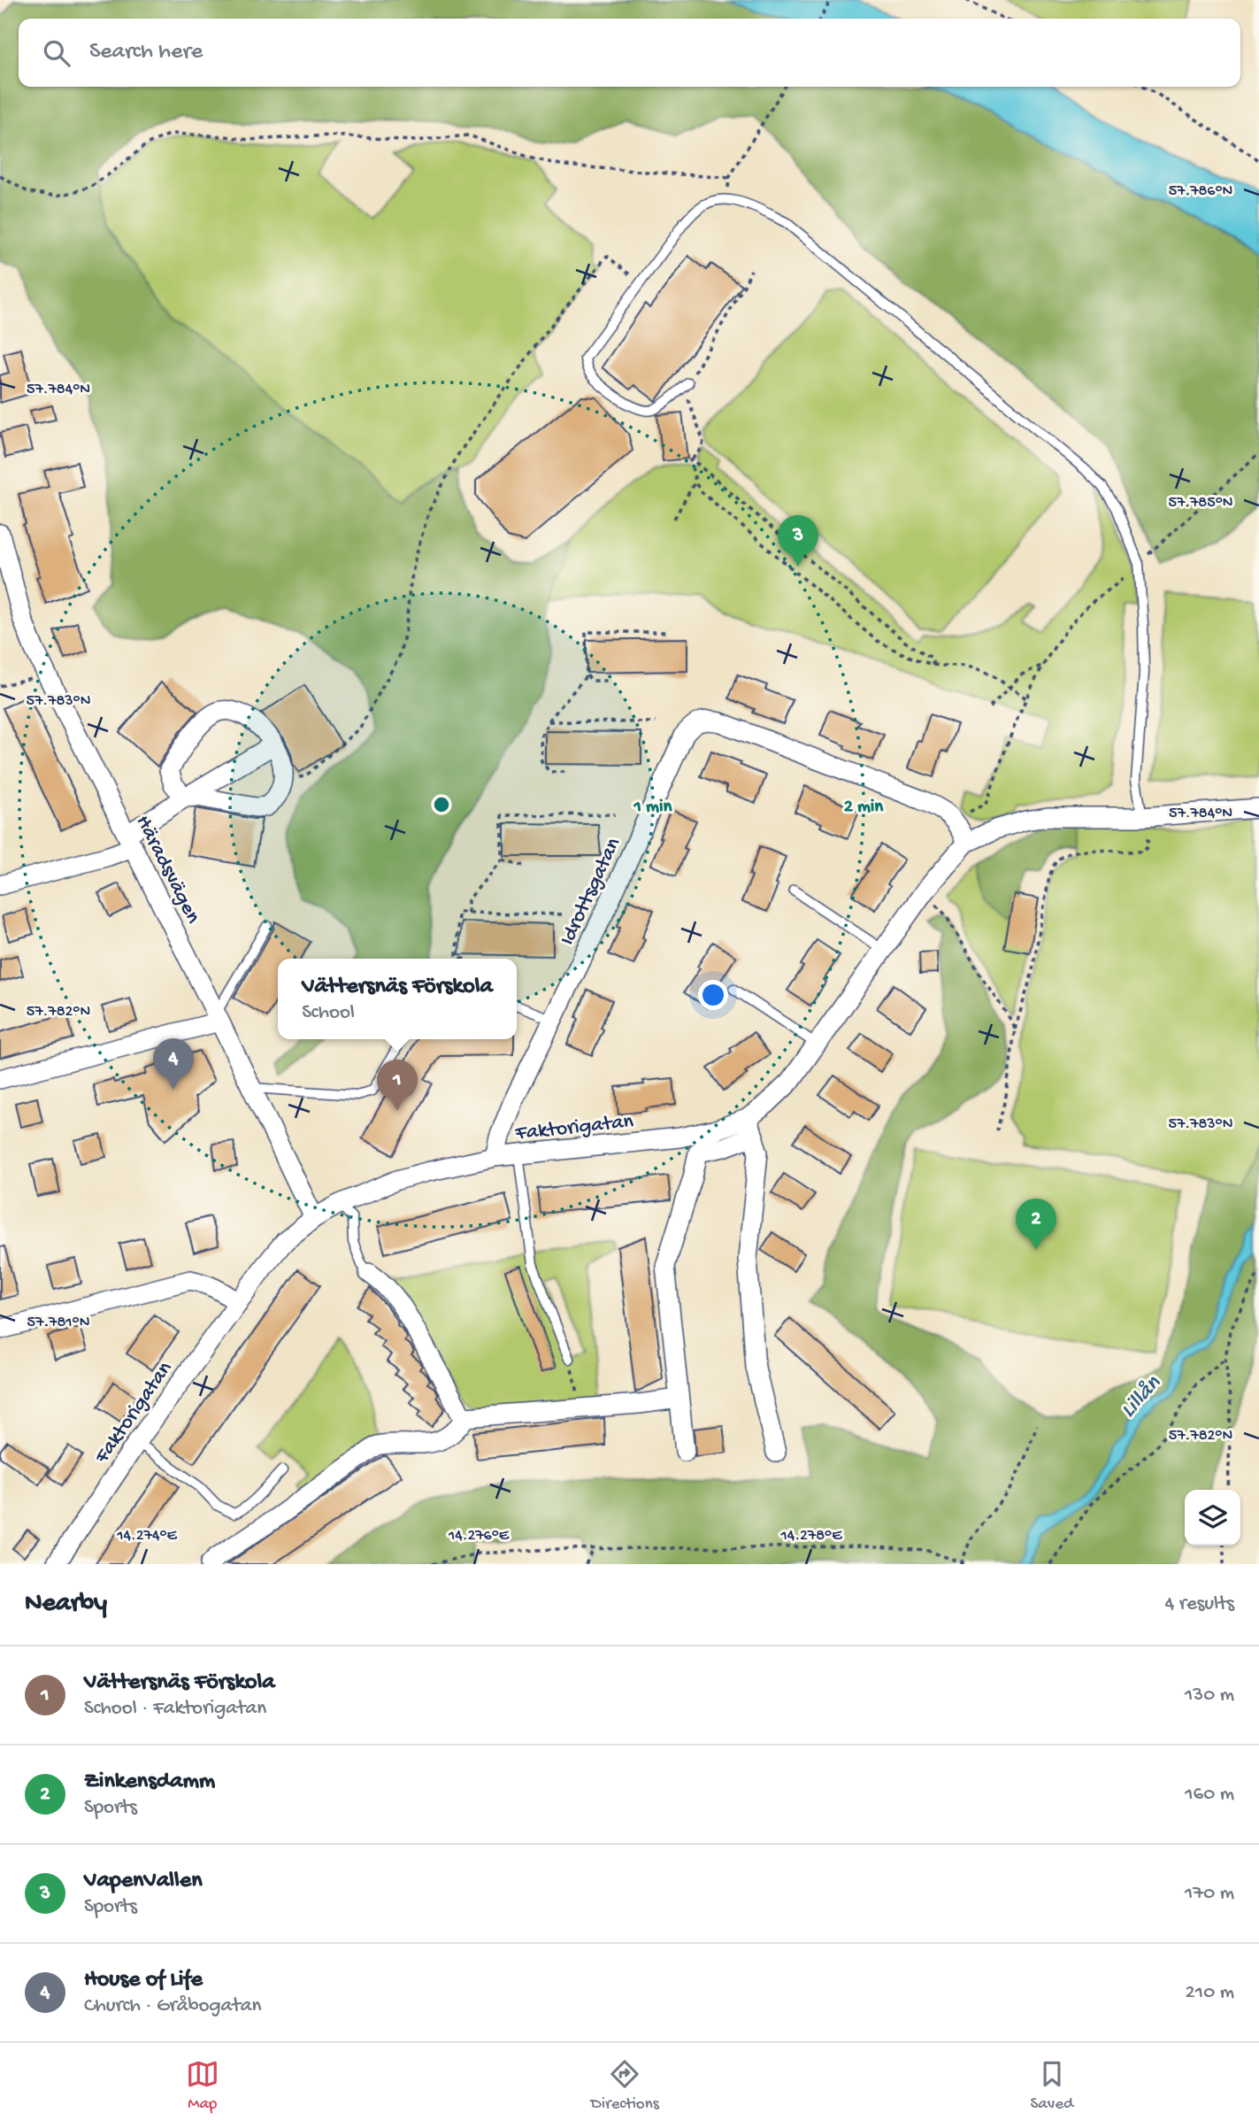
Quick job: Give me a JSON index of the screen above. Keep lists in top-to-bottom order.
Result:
{
  "streets": {
    "street": ["Häradsvägen", "Idrottsgatan", "Faktorigatan"]
  },
  "crossings": [
    ["Häradsvägen", "Faktorigatan"],
    ["Idrottsgatan", "Faktorigatan"]
  ],
  "water": ["Lillån"],
  "page": {
    "search": "Search here",
    "pins": [
      "3",
      "4",
      "1",
      "2"
    ],
    "popup": ["Vättersnäs Förskola", "School"],
    "heading": ["Nearby", "4 results"],
    "list": [
      {
        "mark": "1",
        "name": "Vättersnäs Förskola",
        "note": "School · Faktorigatan",
        "value": "130 m"
      },
      {
        "mark": "2",
        "name": "Zinkensdamm",
        "note": "Sports",
        "value": "160 m"
      },
      {
        "mark": "3",
        "name": "VapenVallen",
        "note": "Sports",
        "value": "170 m"
      },
      {
        "mark": "4",
        "name": "House of Life",
        "note": "Church · Gråbogatan",
        "value": "210 m"
      }
    ],
    "nav": ["Map", "Directions", "Saved"]
  },
  "coordinates": [
    "57.786°N",
    "57.784°N",
    "57.785°N",
    "57.783°N",
    "57.782°N",
    "57.781°N",
    "14.274°E",
    "14.276°E",
    "14.278°E"
  ],
  "rings": ["1 min", "2 min"]
}
